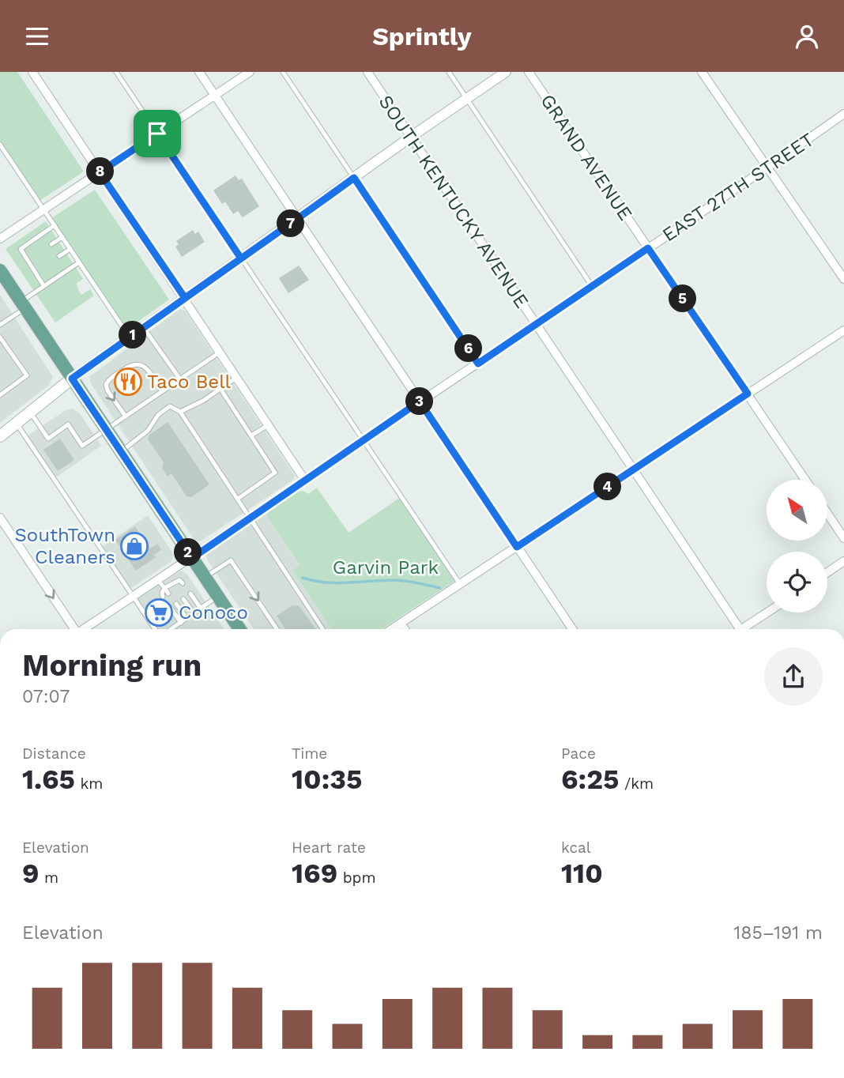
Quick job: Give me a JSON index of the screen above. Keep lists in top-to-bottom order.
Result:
{
  "streets": {
    "street": ["GRAND AVENUE", "EAST 27TH STREET", "SOUTH KENTUCKY AVENUE"]
  },
  "crossings": [
    ["GRAND AVENUE", "EAST 27TH STREET"],
    ["EAST 27TH STREET", "SOUTH KENTUCKY AVENUE"]
  ],
  "parks": ["Garvin Park"],
  "places": {
    "restaurant": ["Taco Bell"],
    "shop": ["SouthTown Cleaners"],
    "supermarket": ["Conoco"]
  },
  "north": "top left",
  "page": {
    "header": "Sprintly",
    "pins": [
      "8",
      "7",
      "5",
      "1",
      "6",
      "3",
      "4",
      "2"
    ],
    "heading": ["Morning run", "07:07"],
    "stats": [
      ["Distance", "1.65 km"],
      ["Time", "10:35"],
      ["Pace", "6:25 /km"],
      ["Elevation", "9 m"],
      ["Heart rate", "169 bpm"],
      ["kcal", "110"]
    ],
    "chart": ["Elevation", "185–191 m"]
  }
}
